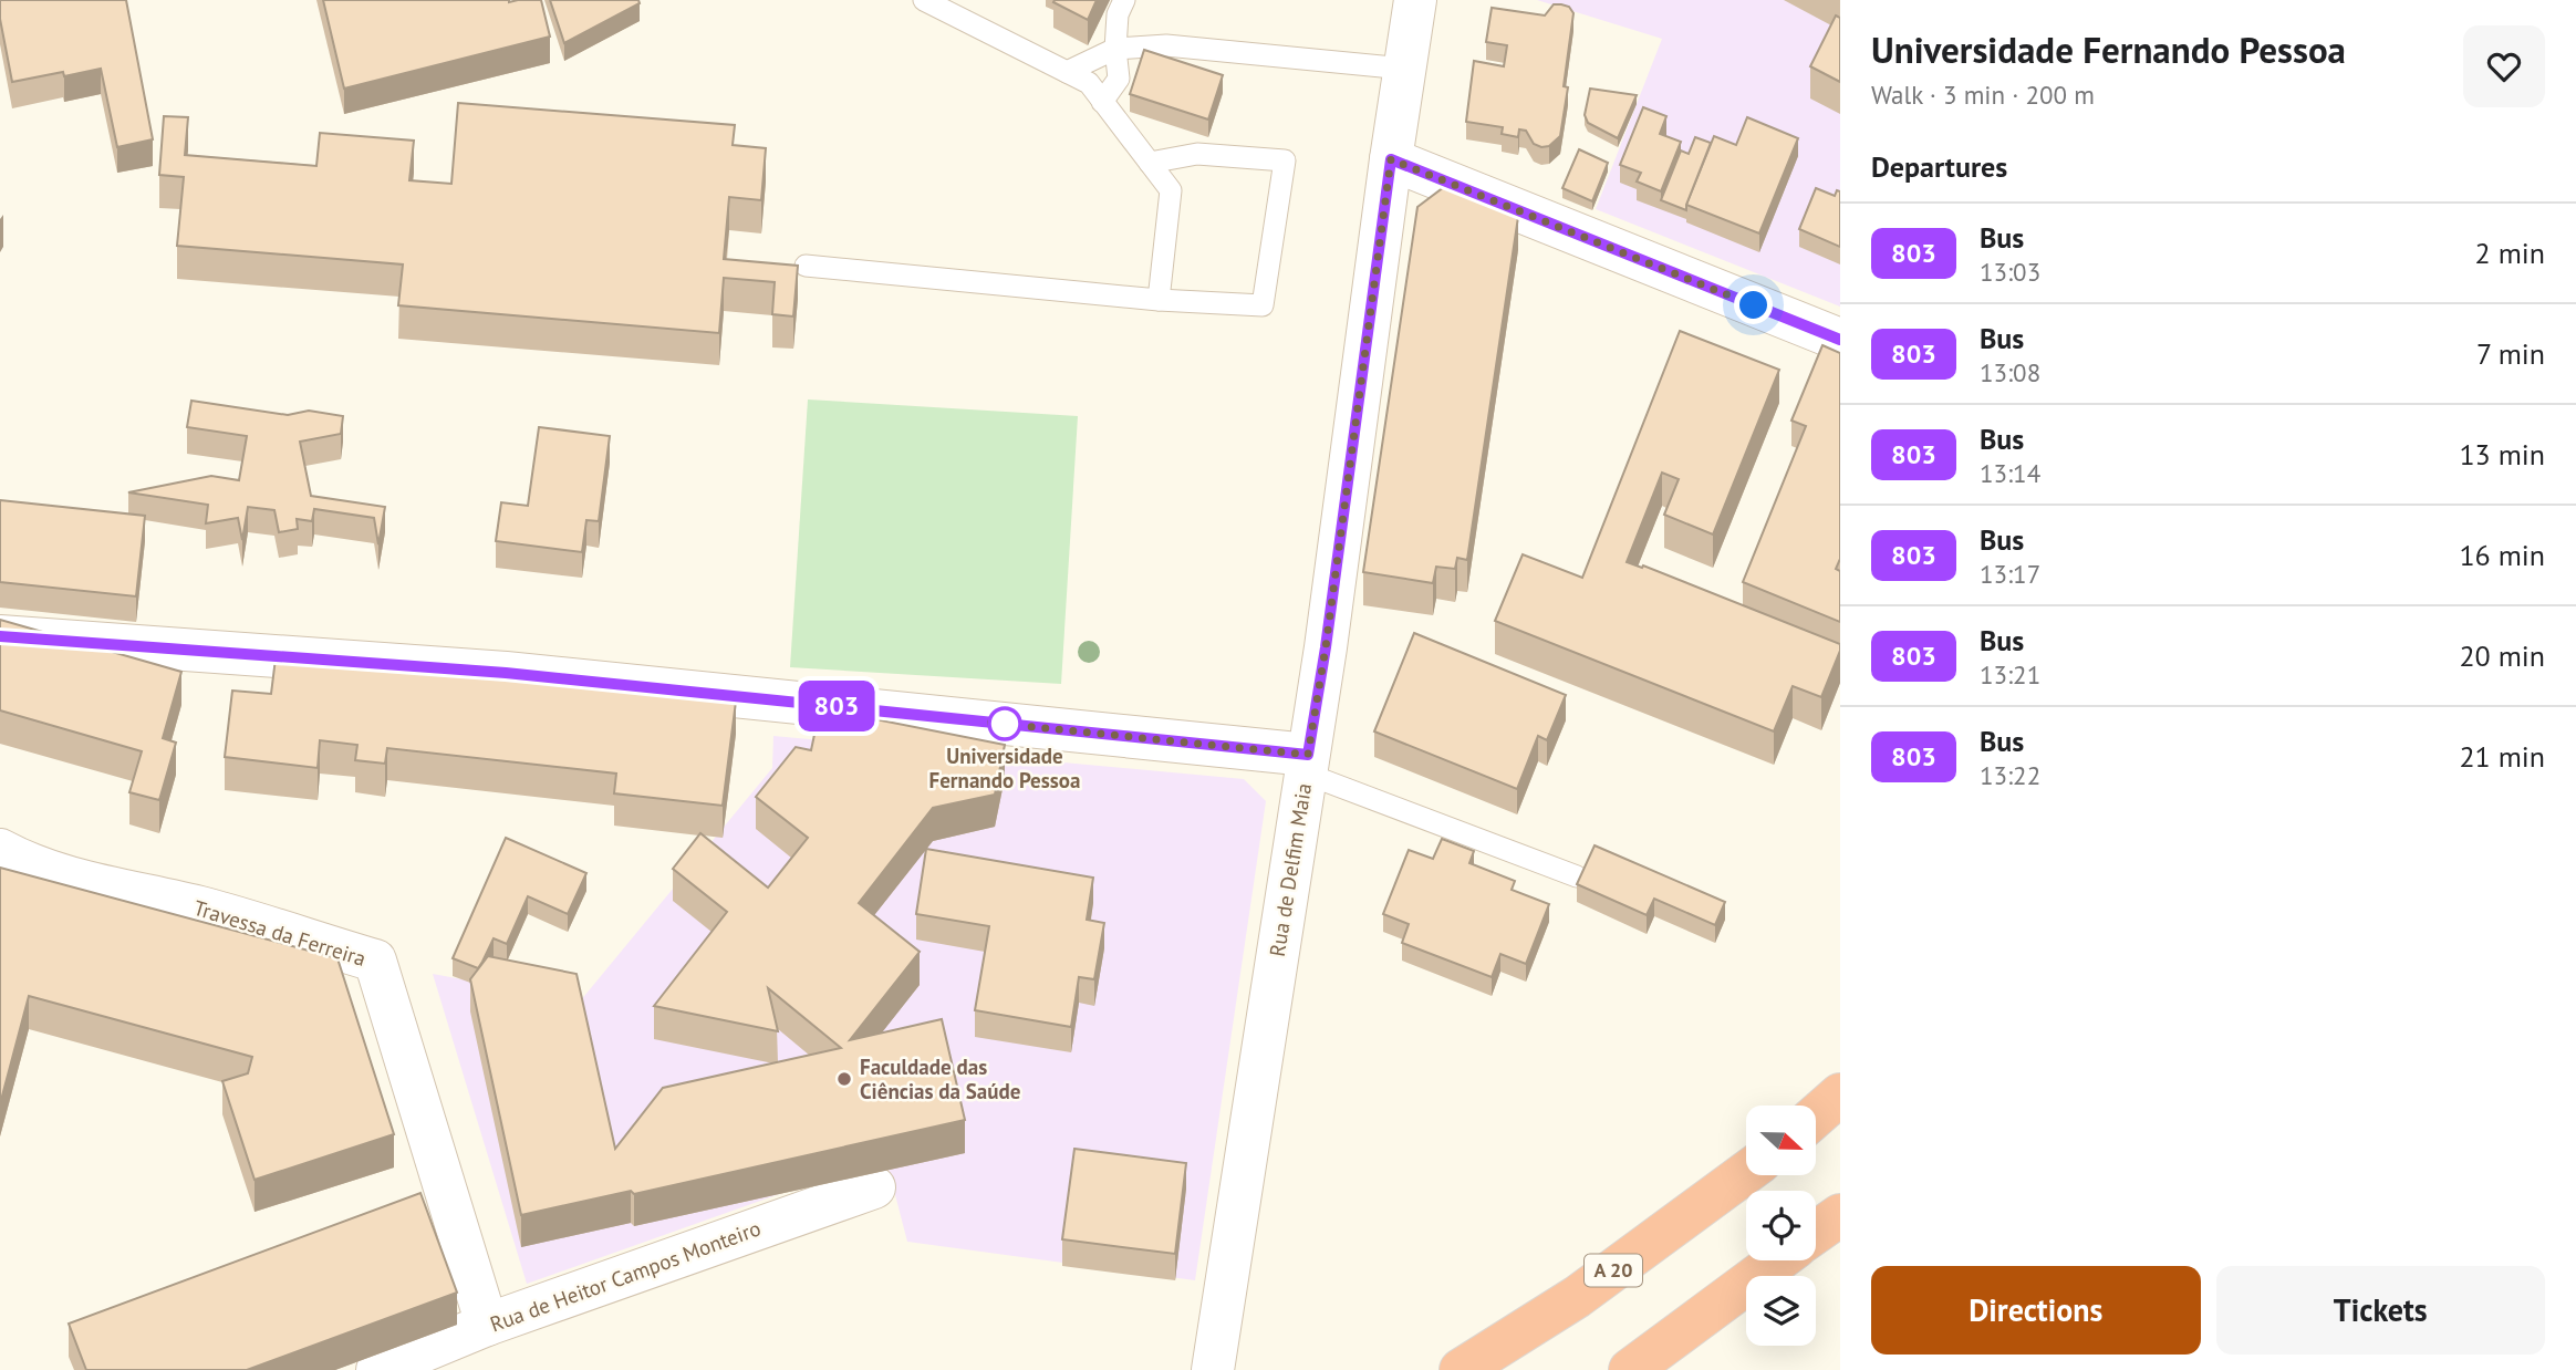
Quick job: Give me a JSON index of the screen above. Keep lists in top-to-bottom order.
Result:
{
  "streets": {
    "highway": ["A 20"],
    "street": ["Rua de Delfim Maia", "Travessa da Ferreira", "Rua de Heitor Campos Monteiro"]
  },
  "crossings": [
    ["Travessa da Ferreira", "Rua de Heitor Campos Monteiro"]
  ],
  "places": ["Universidade Fernando Pessoa", "Faculdade das Ciências da Saúde"],
  "lines": ["bus line 803"],
  "north": "right",
  "page": {
    "on_map": "803",
    "heading": [
      ["Universidade Fernando Pessoa", "Walk · 3 min · 200 m"],
      "Departures"
    ],
    "list": [
      {
        "mark": "803",
        "name": "Bus",
        "note": "13:03",
        "value": "2 min"
      },
      {
        "mark": "803",
        "name": "Bus",
        "note": "13:08",
        "value": "7 min"
      },
      {
        "mark": "803",
        "name": "Bus",
        "note": "13:14",
        "value": "13 min"
      },
      {
        "mark": "803",
        "name": "Bus",
        "note": "13:17",
        "value": "16 min"
      },
      {
        "mark": "803",
        "name": "Bus",
        "note": "13:21",
        "value": "20 min"
      },
      {
        "mark": "803",
        "name": "Bus",
        "note": "13:22",
        "value": "21 min"
      }
    ],
    "buttons": ["Directions", "Tickets"]
  }
}
